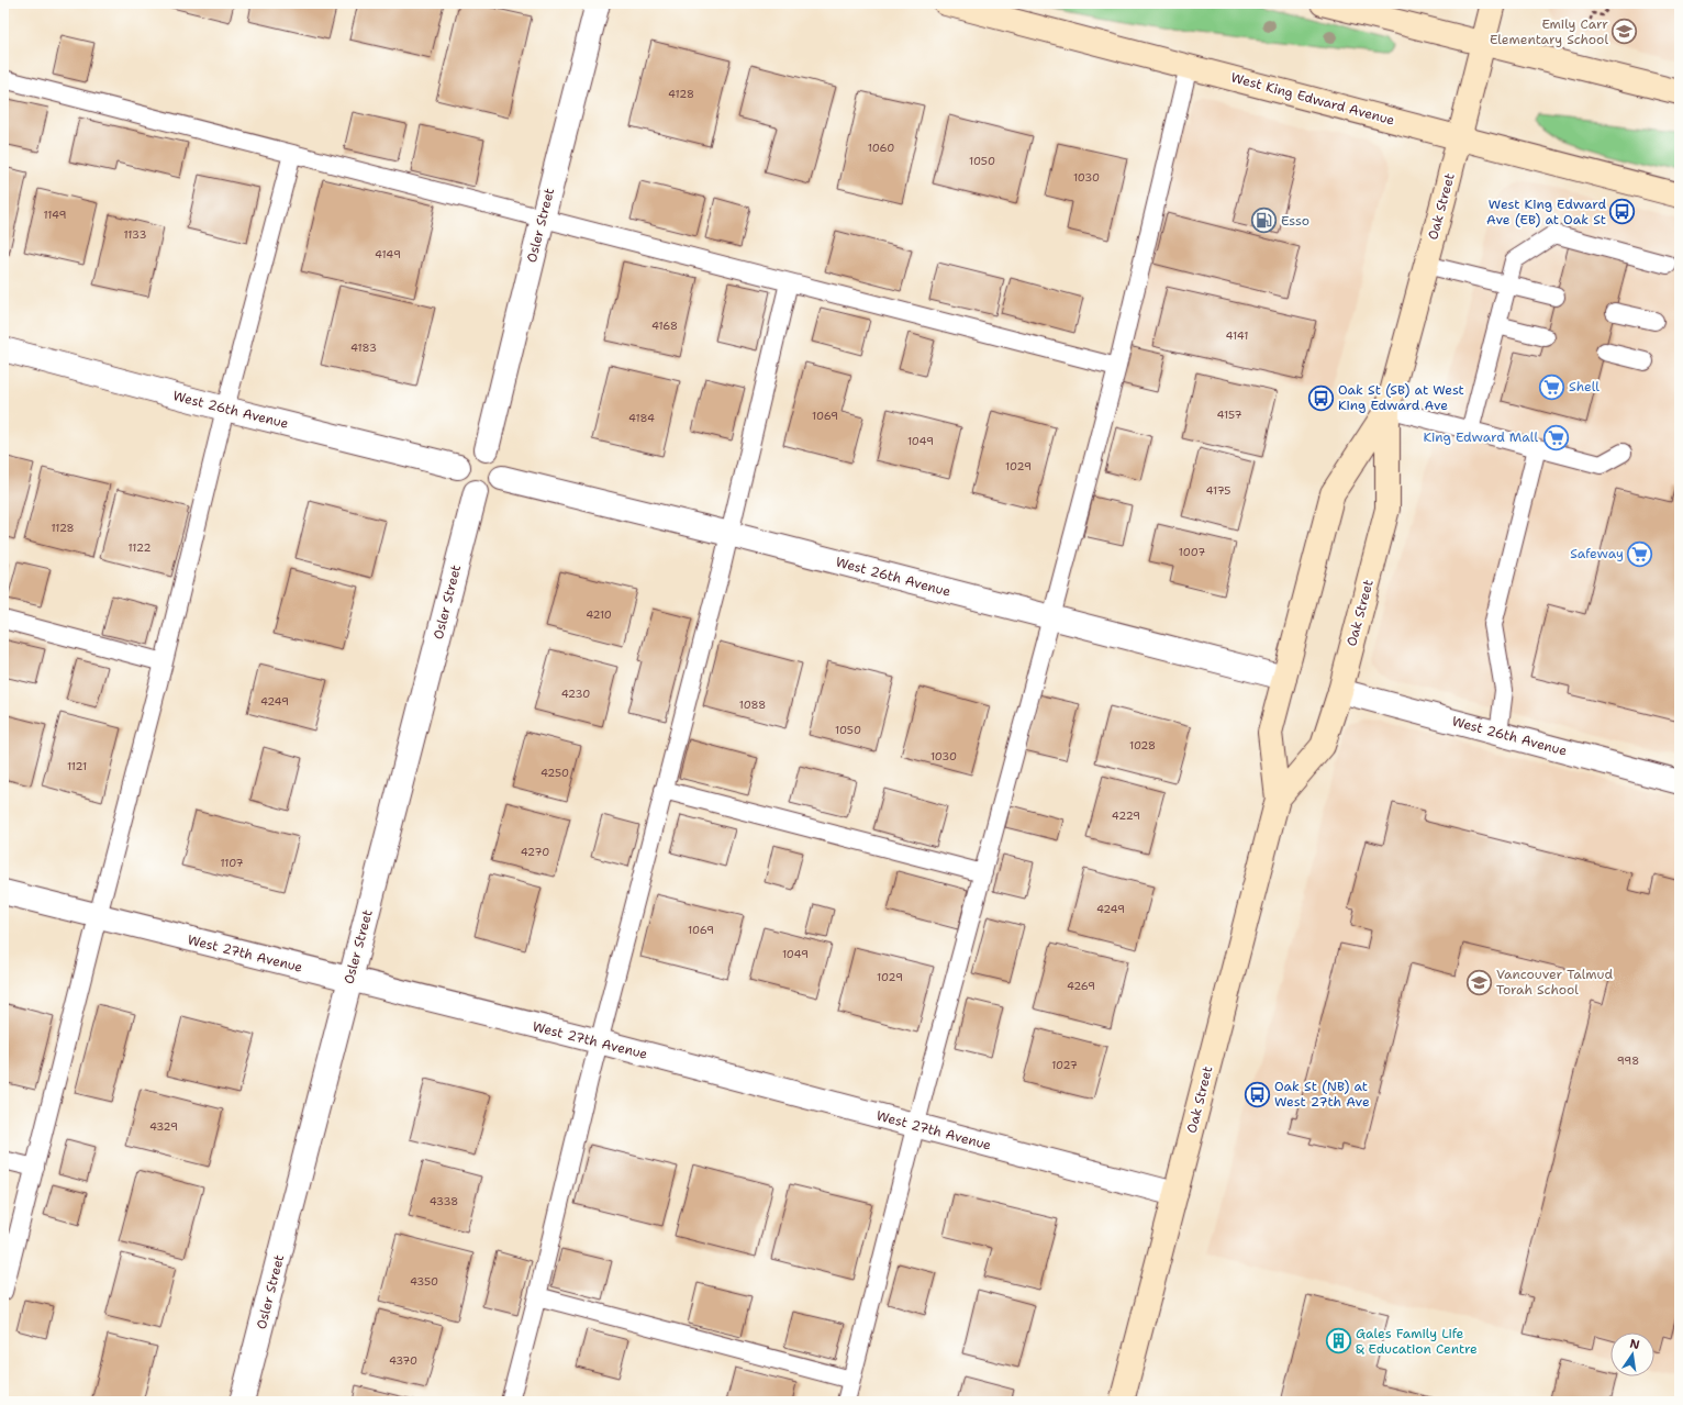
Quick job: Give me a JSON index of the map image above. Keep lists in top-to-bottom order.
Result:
{
  "streets": {
    "main road": ["West King Edward Avenue", "Oak Street"],
    "street": ["Osler Street", "West 26th Avenue", "West 27th Avenue"]
  },
  "crossings": [
    ["West King Edward Avenue", "Oak Street"],
    ["Oak Street", "West 26th Avenue"],
    ["Oak Street", "West 27th Avenue"],
    ["Osler Street", "West 26th Avenue"],
    ["Osler Street", "West 27th Avenue"]
  ],
  "places": {
    "school or university": ["Emily Carr Elementary School", "Vancouver Talmud Torah School"],
    "bus stop": ["West King Edward Ave (EB) at Oak St", "Oak St (SB) at West King Edward Ave", "Oak St (NB) at West 27th Ave"],
    "fuel station": ["Esso"],
    "supermarket": ["Shell", "King Edward Mall", "Safeway"],
    "building": ["Gales Family Life & Education Centre"]
  },
  "house_numbers": [
    "4128",
    "1060",
    "1050",
    "1030",
    "1149",
    "1133",
    "4149",
    "4168",
    "4141",
    "4183",
    "4157",
    "1069",
    "4184",
    "1049",
    "1029",
    "4175",
    "1128",
    "1122",
    "1007",
    "4210",
    "4230",
    "4249",
    "1088",
    "1050",
    "1028",
    "1030",
    "1121",
    "4250",
    "4229",
    "4270",
    "1107",
    "4249",
    "1069",
    "1049",
    "1029",
    "4269",
    "998",
    "1027",
    "4329",
    "4338",
    "4350",
    "4370"
  ],
  "north": "top"
}
